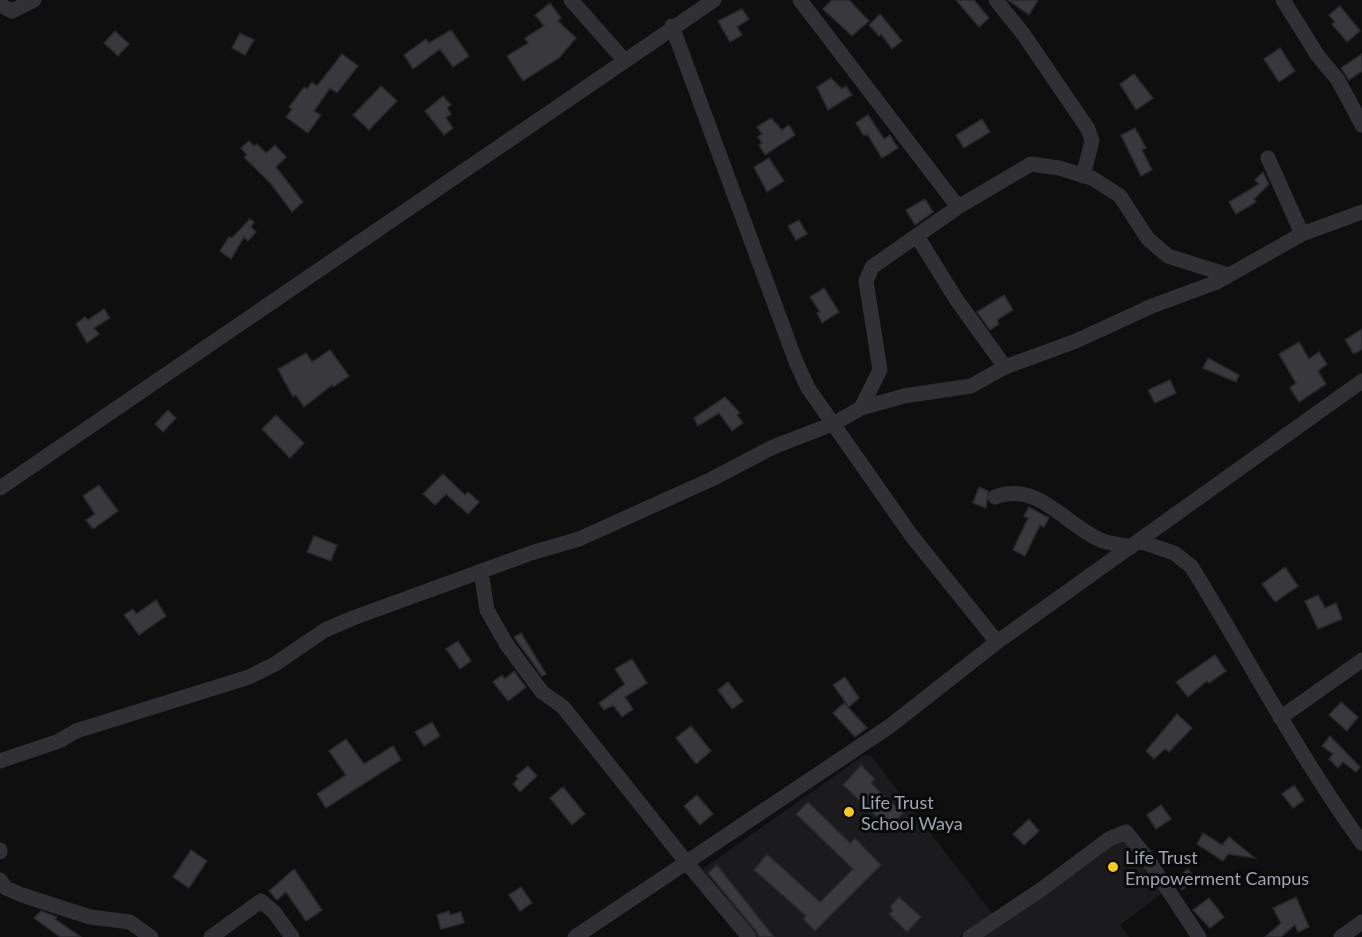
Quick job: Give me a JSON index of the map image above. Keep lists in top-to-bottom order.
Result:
{
  "places": ["Life Trust School Waya", "Life Trust Empowerment Campus"]
}
